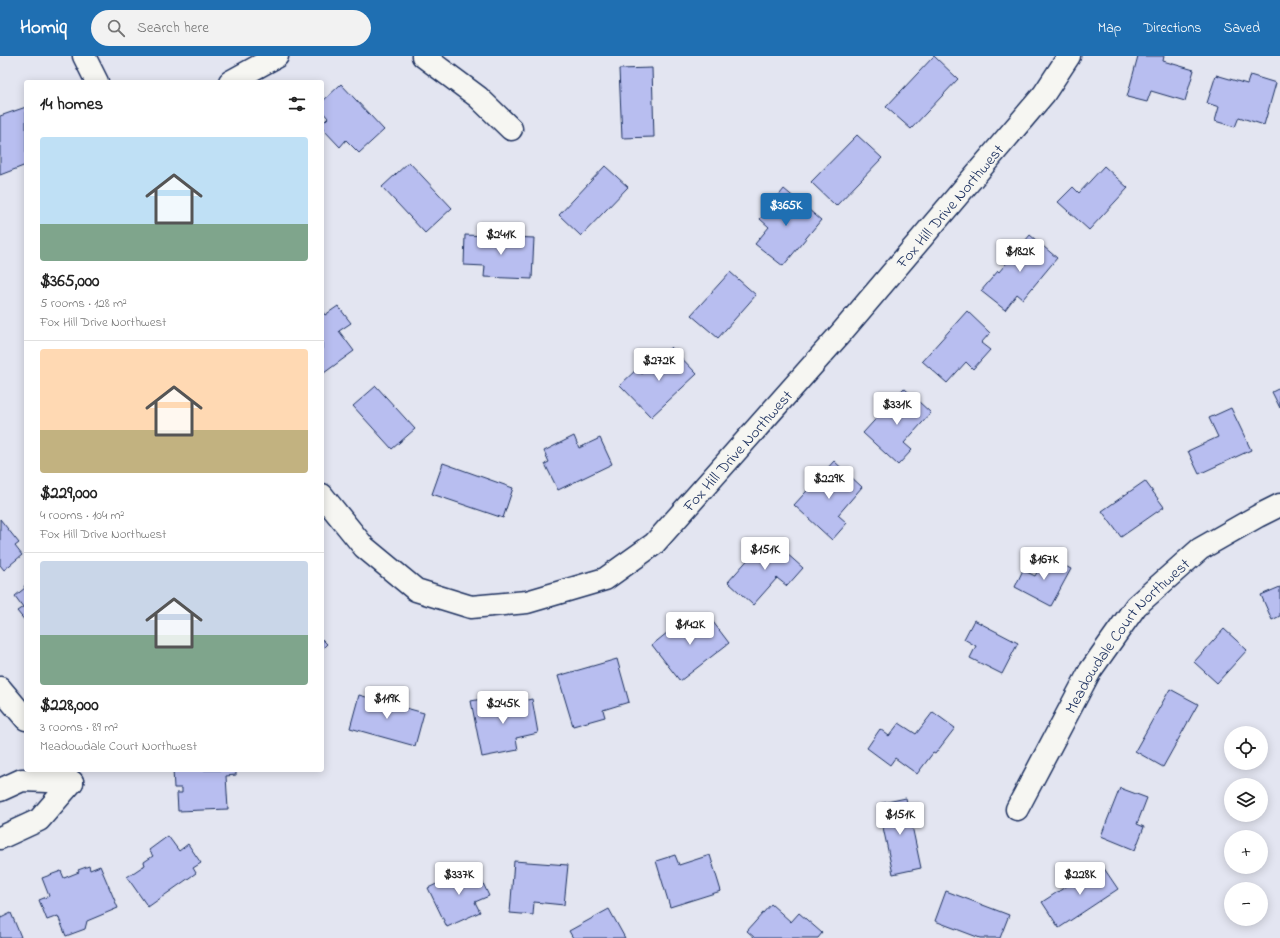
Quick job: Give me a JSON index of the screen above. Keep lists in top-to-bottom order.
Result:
{
  "streets": {
    "street": ["Fox Hill Drive Northwest", "Meadowdale Court Northwest"]
  },
  "page": {
    "header": "Homiq",
    "search": "Search here",
    "nav": ["Map", "Directions", "Saved"],
    "heading": "14 homes",
    "list": [
      {
        "name": "$365,000",
        "note": "5 rooms · 128 m² · Fox Hill Drive Northwest"
      },
      {
        "name": "$229,000",
        "note": "4 rooms · 104 m² · Fox Hill Drive Northwest"
      },
      {
        "name": "$228,000",
        "note": "3 rooms · 89 m² · Meadowdale Court Northwest"
      }
    ],
    "price": [
      "$365K",
      "$241K",
      "$182K",
      "$272K",
      "$331K",
      "$229K",
      "$151K",
      "$167K",
      "$142K",
      "$119K",
      "$245K",
      "$151K",
      "$337K",
      "$228K"
    ],
    "map_buttons": ["+", "−"]
  }
}
